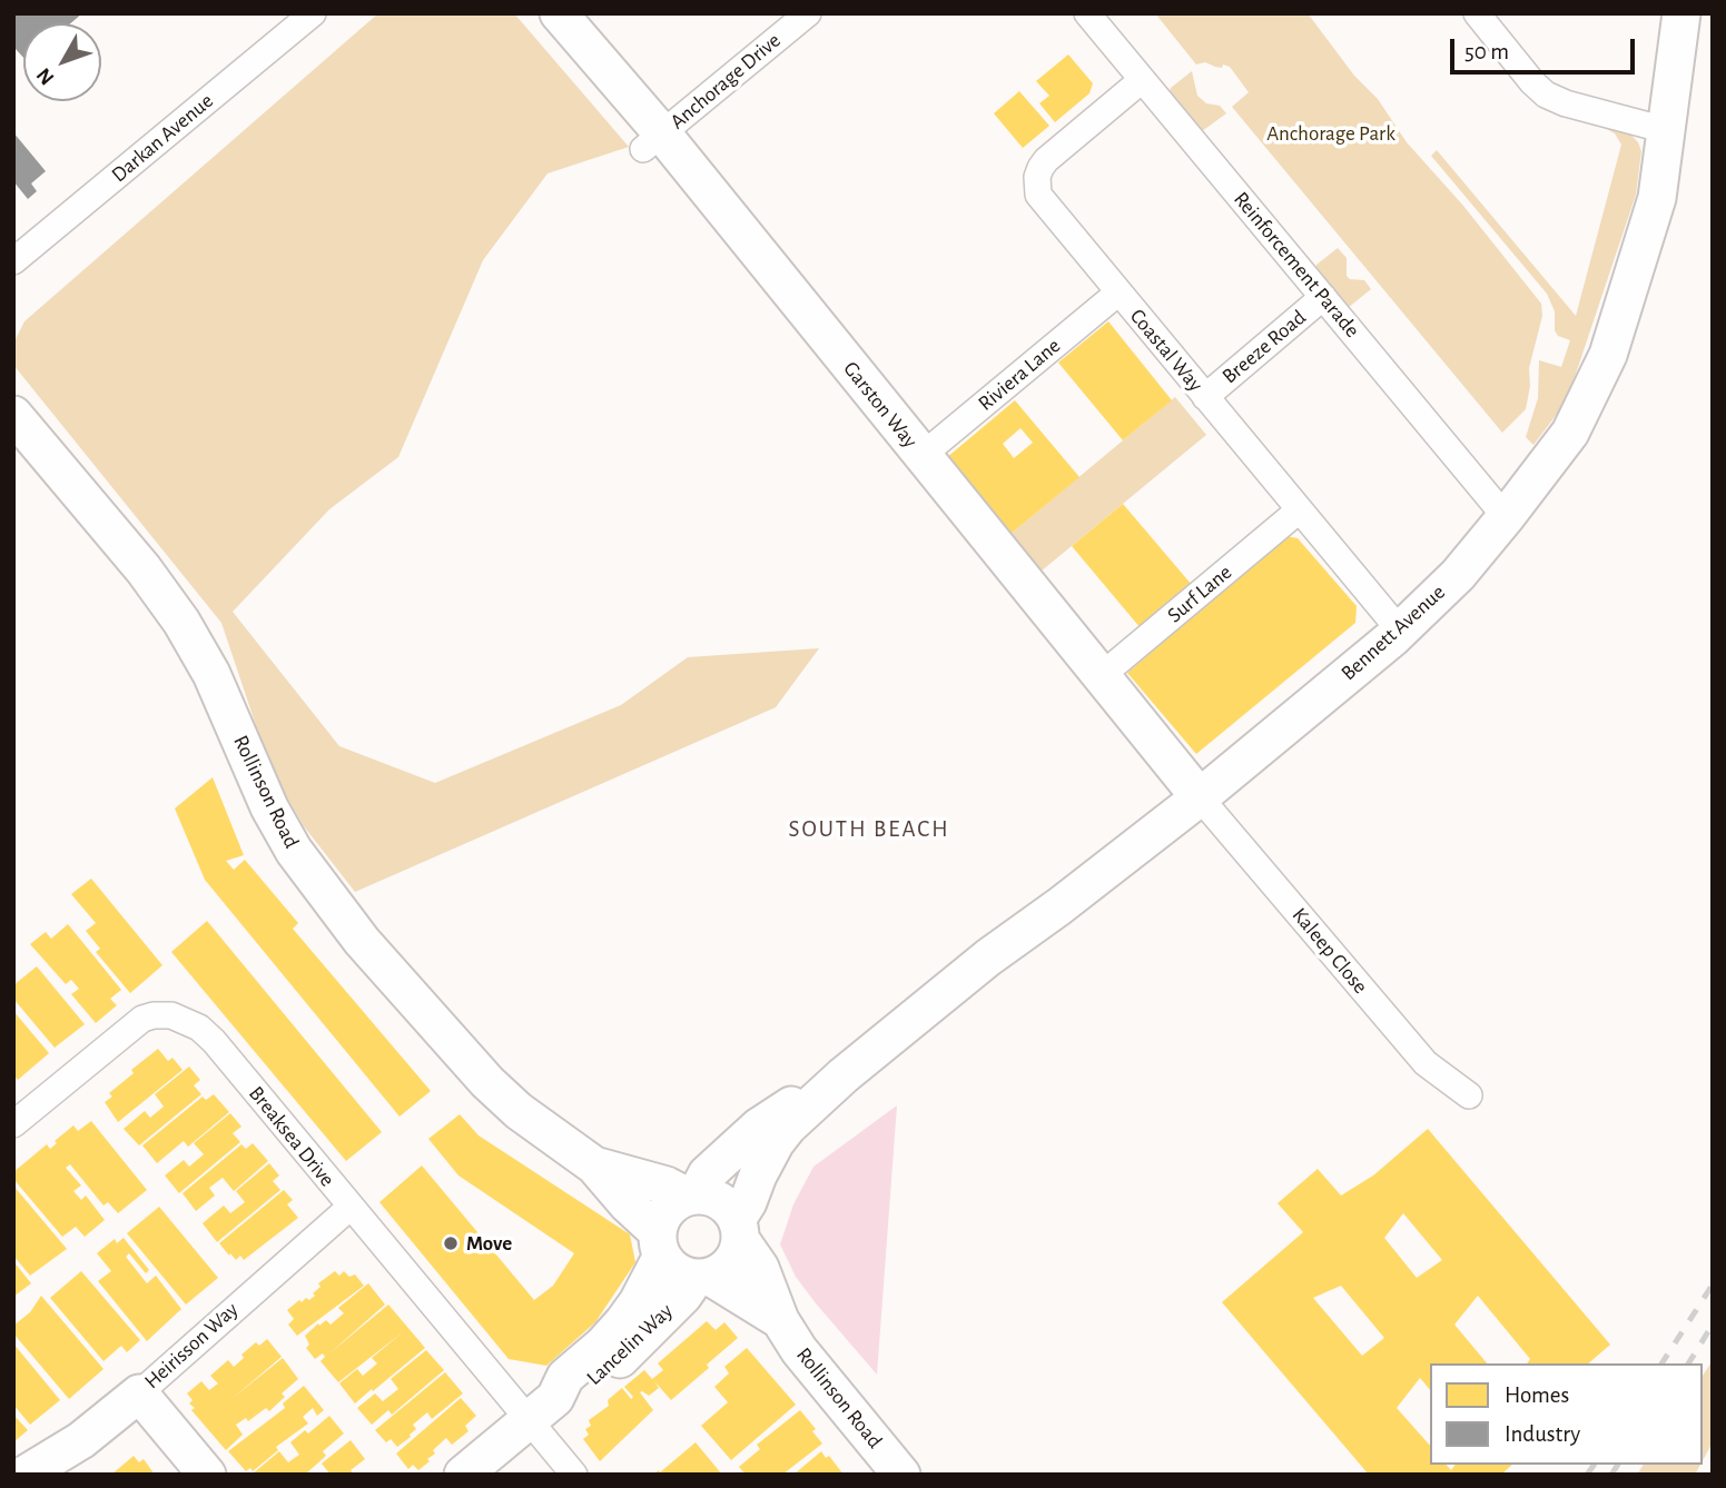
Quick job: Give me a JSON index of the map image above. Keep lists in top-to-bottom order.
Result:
{
  "streets": {
    "street": [
      "Anchorage Drive",
      "Darkan Avenue",
      "Reinforcement Parade",
      "Breeze Road",
      "Coastal Way",
      "Riviera Lane",
      "Garston Way",
      "Surf Lane",
      "Bennett Avenue",
      "Rollinson Road",
      "Kaleep Close",
      "Breaksea Drive",
      "Lancelin Way",
      "Heirisson Way"
    ]
  },
  "crossings": [
    ["Anchorage Drive", "Garston Way"],
    ["Reinforcement Parade", "Breeze Road"],
    ["Reinforcement Parade", "Coastal Way"],
    ["Reinforcement Parade", "Bennett Avenue"],
    ["Breeze Road", "Coastal Way"],
    ["Coastal Way", "Riviera Lane"],
    ["Coastal Way", "Surf Lane"],
    ["Coastal Way", "Bennett Avenue"],
    ["Riviera Lane", "Garston Way"],
    ["Garston Way", "Surf Lane"],
    ["Garston Way", "Bennett Avenue"],
    ["Garston Way", "Kaleep Close"],
    ["Bennett Avenue", "Rollinson Road"],
    ["Bennett Avenue", "Kaleep Close"],
    ["Bennett Avenue", "Lancelin Way"],
    ["Rollinson Road", "Lancelin Way"],
    ["Breaksea Drive", "Lancelin Way"],
    ["Breaksea Drive", "Heirisson Way"]
  ],
  "districts": ["SOUTH BEACH"],
  "parks": ["Anchorage Park"],
  "places": ["Move"],
  "legend": ["Homes", "Industry"],
  "scale_bar": "50 m",
  "north": "bottom left"
}
